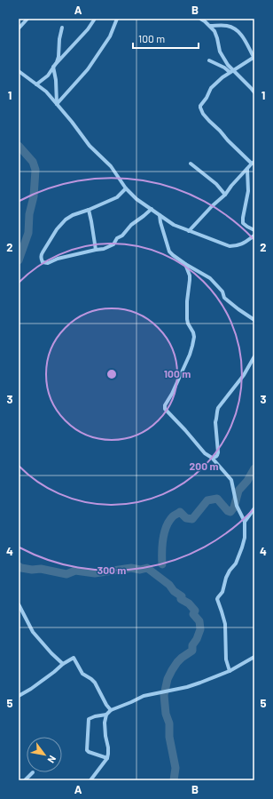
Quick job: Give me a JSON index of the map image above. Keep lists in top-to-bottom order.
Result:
{
  "scale_bar": "100 m",
  "north": "bottom right",
  "grid": {
    "columns": ["A", "B"],
    "rows": [
      "1",
      "2",
      "3",
      "4",
      "5"
    ]
  },
  "rings": ["100 m", "200 m", "300 m"]
}
